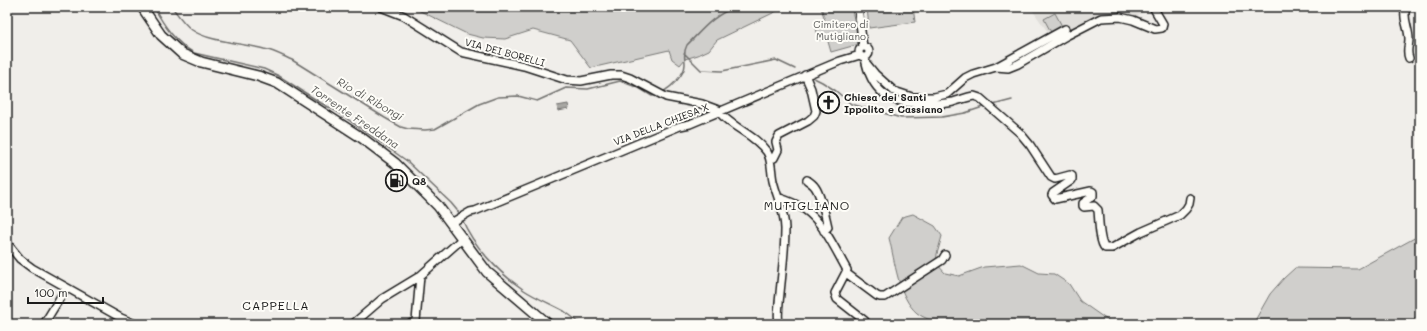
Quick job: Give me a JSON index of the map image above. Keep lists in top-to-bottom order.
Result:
{
  "streets": {
    "street": ["VIA DEI BORELLI", "VIA DELLA CHIESA X"]
  },
  "crossings": [
    ["VIA DEI BORELLI", "VIA DELLA CHIESA X"]
  ],
  "districts": ["MUTIGLIANO", "CAPPELLA"],
  "water": ["Rio di Ribongi", "Torrente Freddana"],
  "parks": ["Cimitero di Mutigliano"],
  "places": {
    "church": ["Chiesa dei Santi Ippolito e Cassiano"],
    "fuel station": ["Q8"]
  },
  "scale_bar": "100 m"
}
